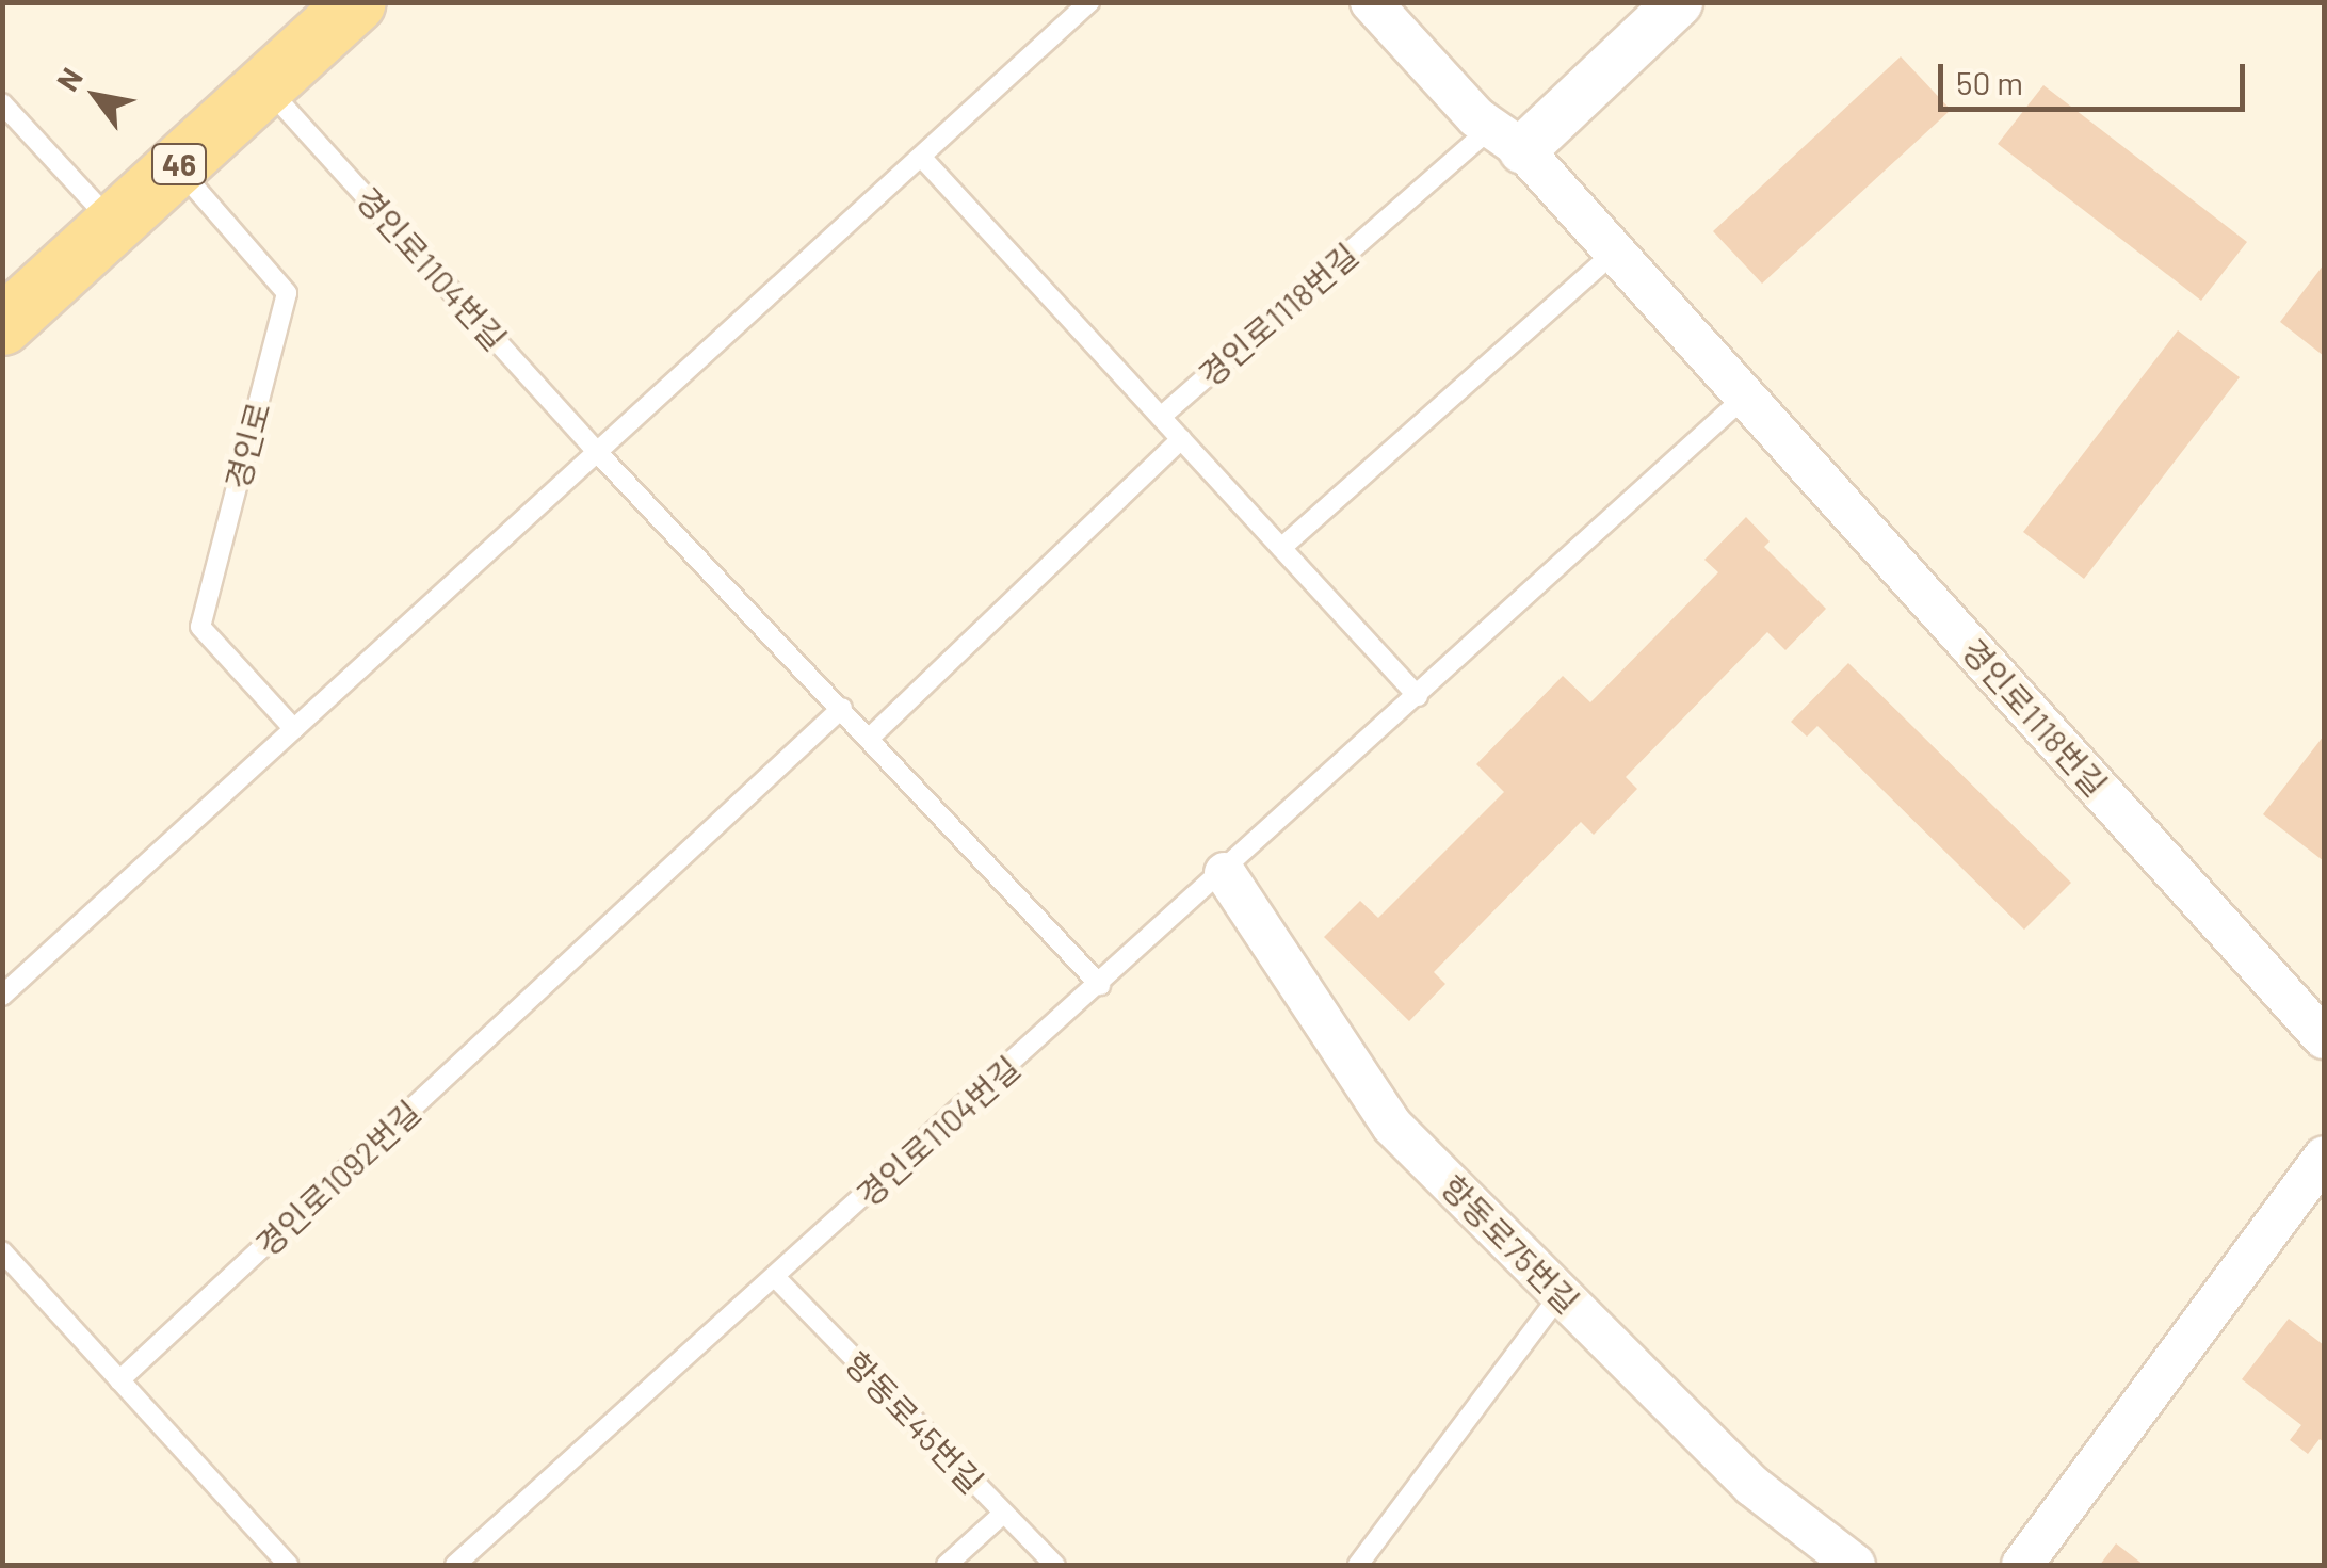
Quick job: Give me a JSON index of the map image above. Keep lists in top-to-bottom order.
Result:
{
  "streets": {
    "main road": ["46"],
    "street": ["경인로1118번길", "항동로75번길"],
    "lane": [
      "경인로1104번길",
      "경인로",
      "경인로1092번길",
      "항동로45번길"
    ]
  },
  "crossings": [
    ["46", "경인로1104번길"],
    ["46", "경인로"],
    ["경인로1104번길", "경인로1092번길"],
    ["경인로1104번길", "항동로75번길"],
    ["경인로1104번길", "항동로45번길"]
  ],
  "scale_bar": "50 m",
  "north": "top left"
}
